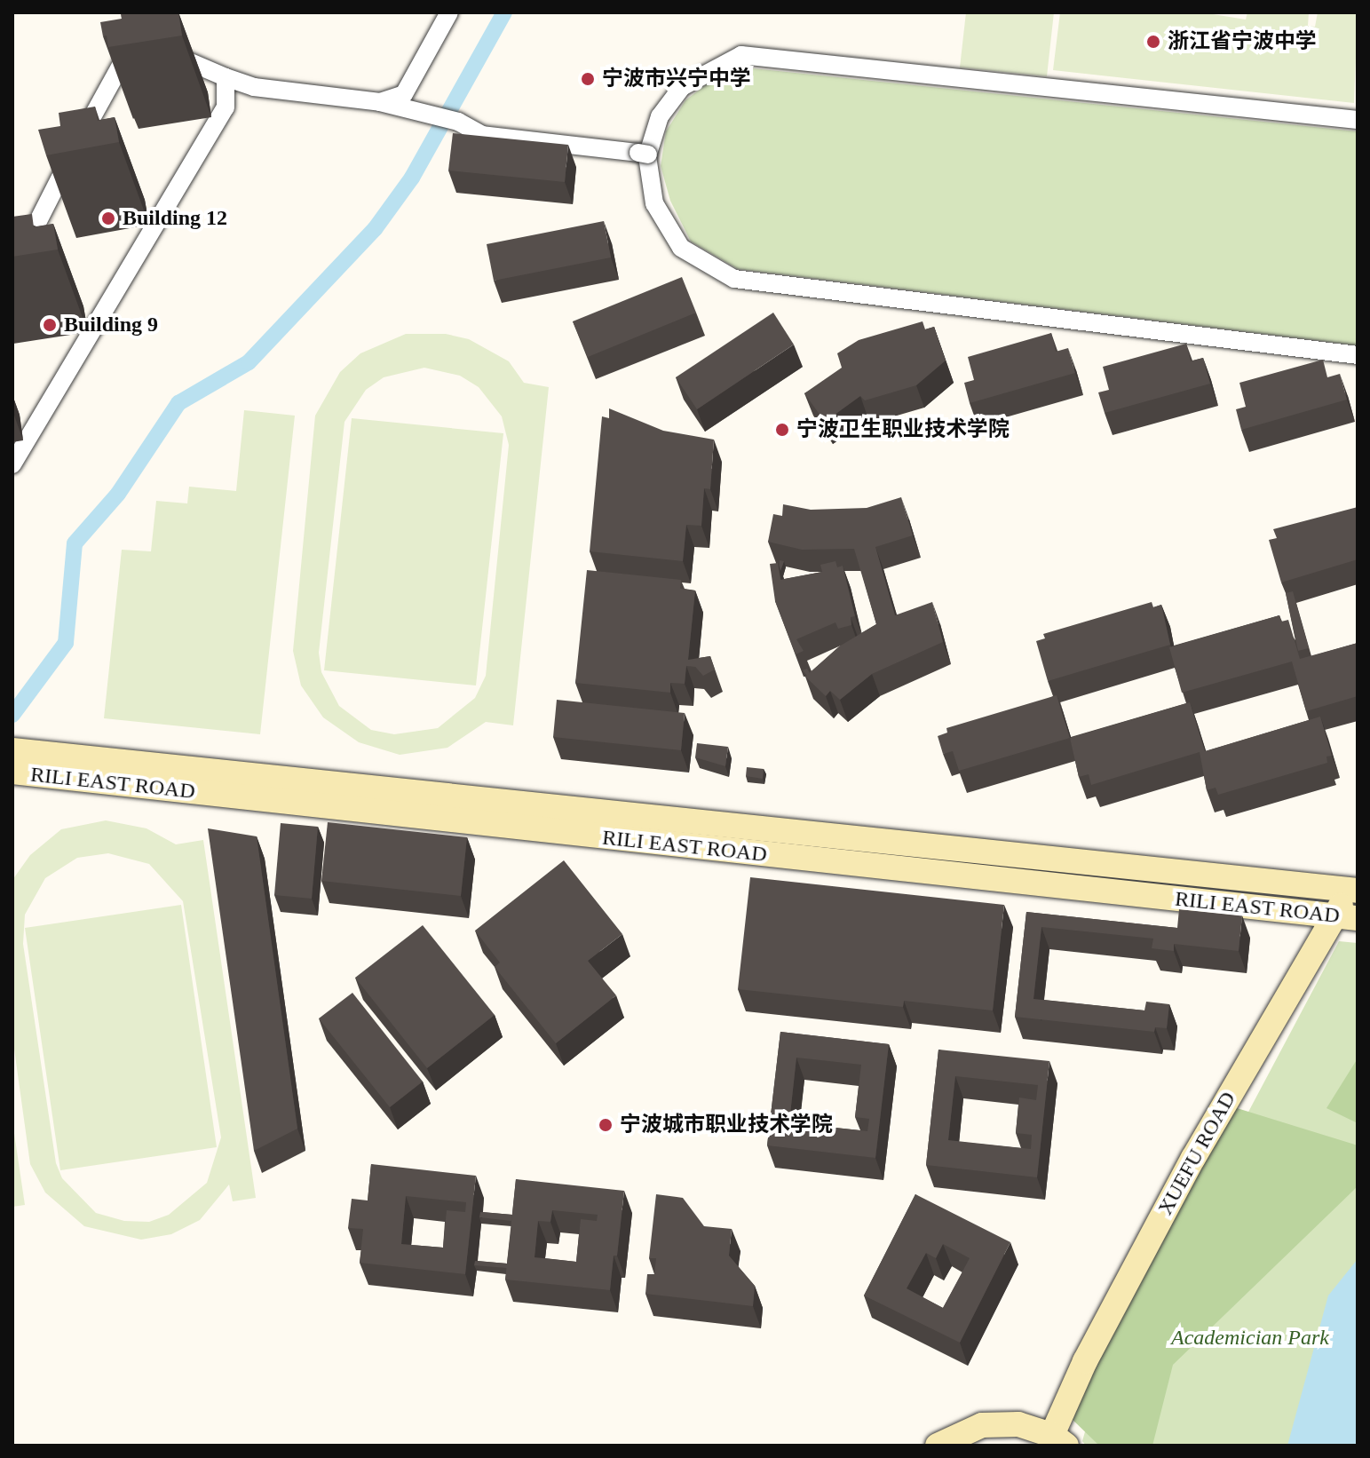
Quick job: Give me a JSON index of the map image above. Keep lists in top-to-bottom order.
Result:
{
  "streets": {
    "main road": ["RILI EAST ROAD", "XUEFU ROAD"]
  },
  "crossings": [
    ["RILI EAST ROAD", "XUEFU ROAD"]
  ],
  "parks": ["Academician Park"],
  "places": [
    "浙江省宁波中学",
    "宁波市兴宁中学",
    "Building 12",
    "Building 9",
    "宁波卫生职业技术学院",
    "宁波城市职业技术学院"
  ]
}
